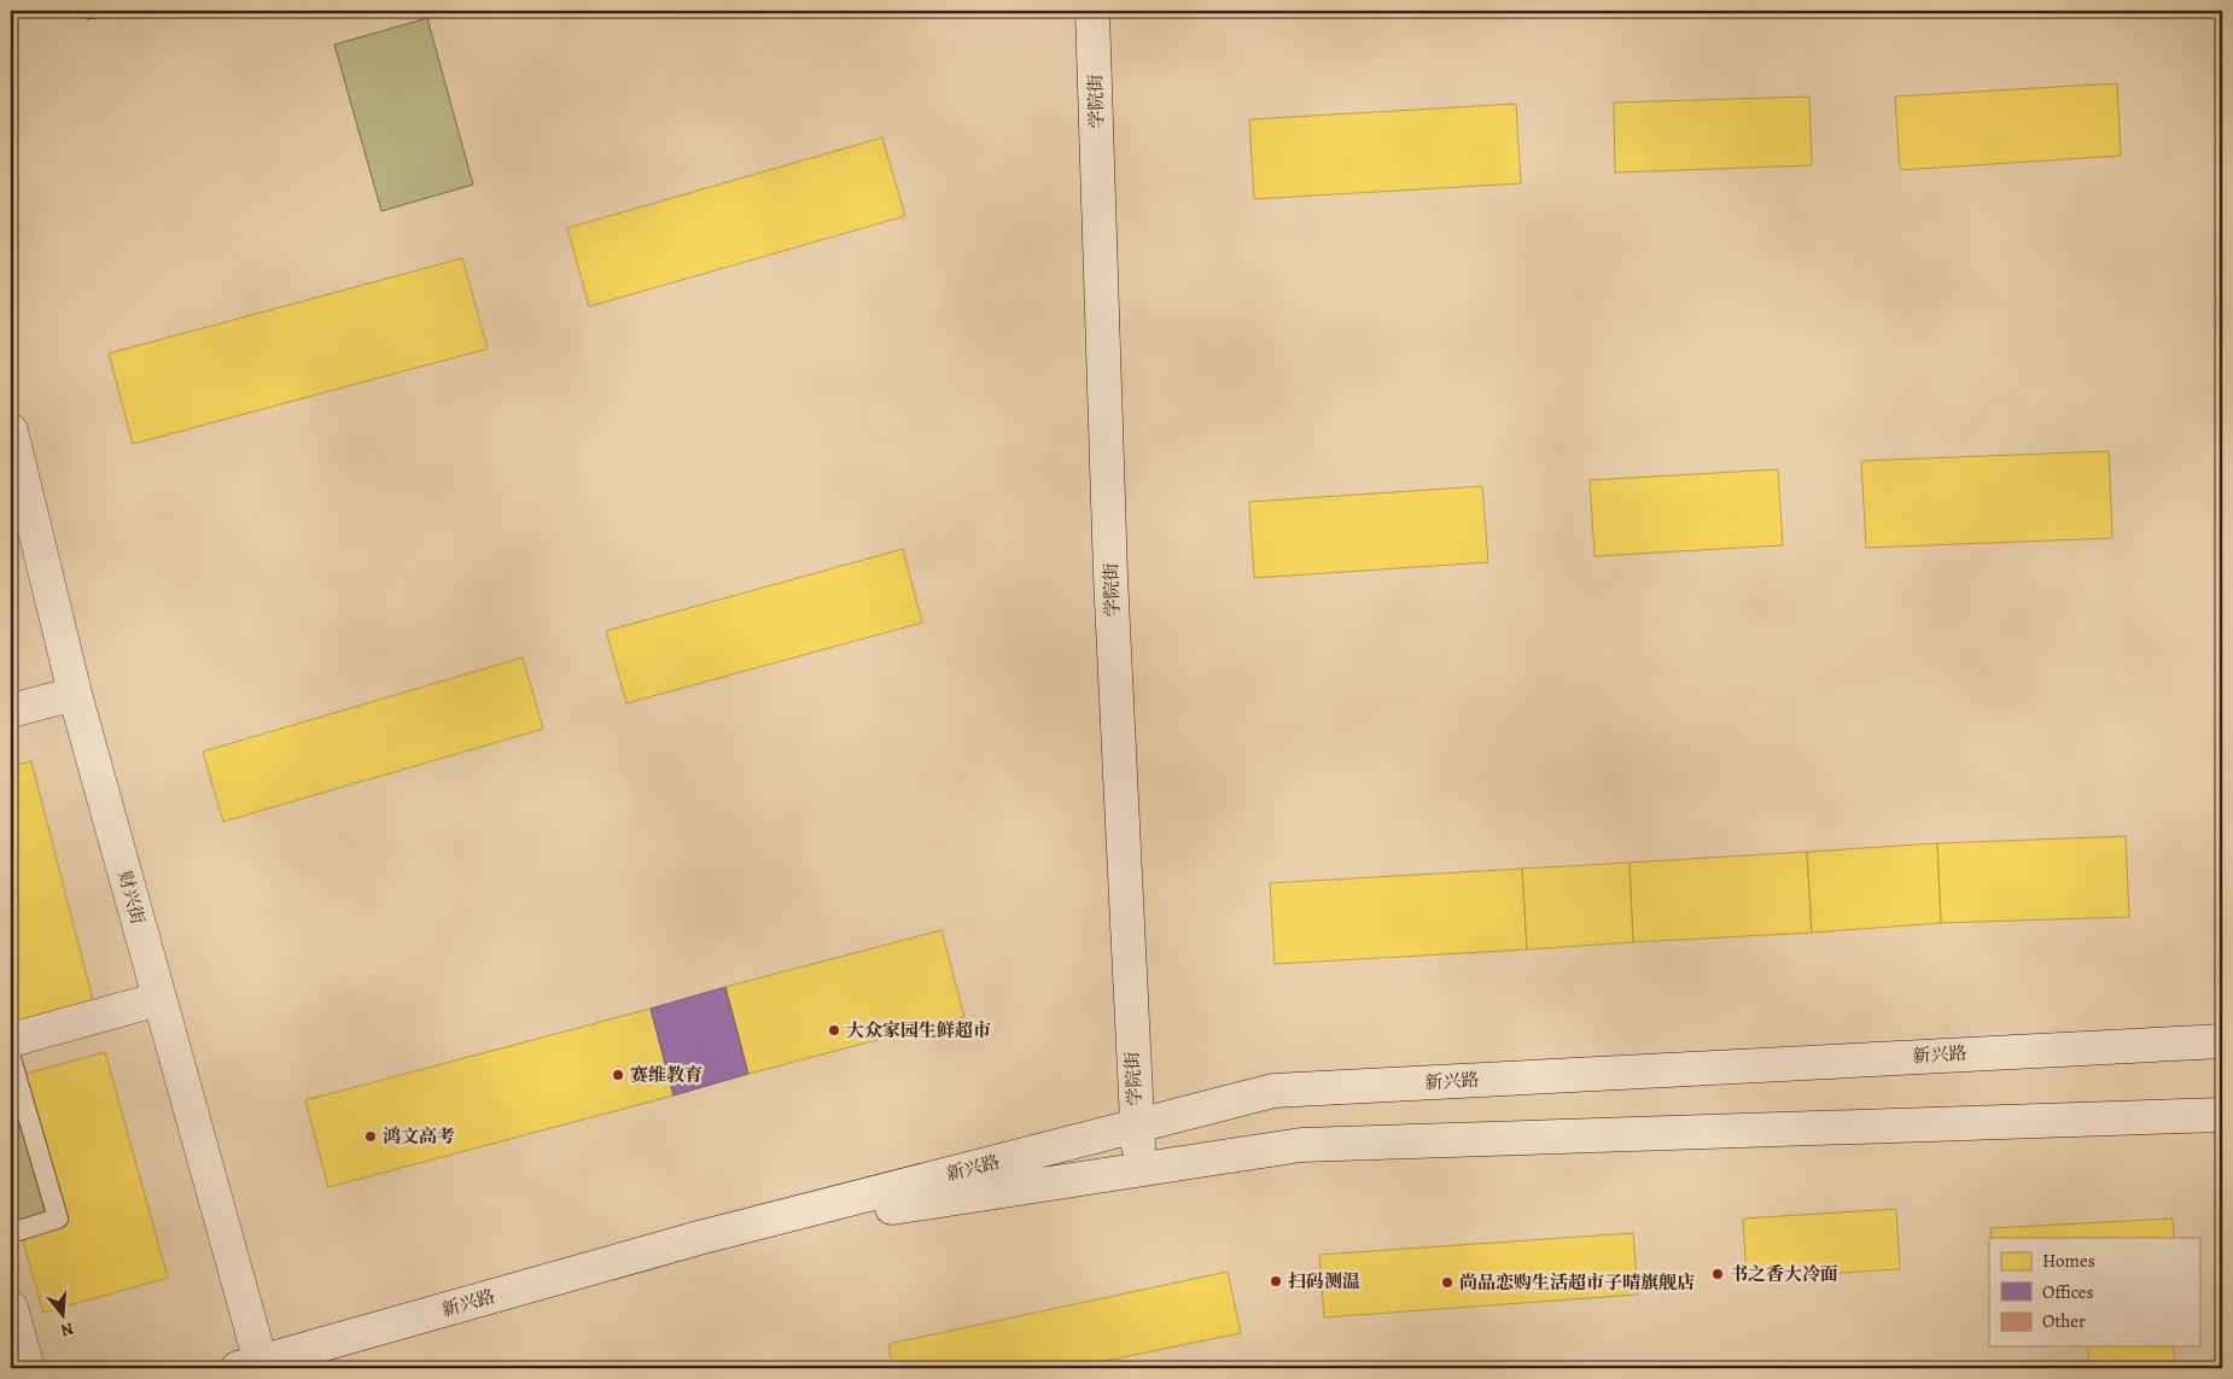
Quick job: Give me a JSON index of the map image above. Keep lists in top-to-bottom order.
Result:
{
  "streets": {
    "street": ["学院街", "财兴街", "新兴路"]
  },
  "crossings": [
    ["学院街", "新兴路"],
    ["财兴街", "新兴路"]
  ],
  "places": [
    "大众家园生鲜超市",
    "赛维教育",
    "鸿文高考",
    "书之香大冷面",
    "扫码测温",
    "尚品恋购生活超市子晴旗舰店"
  ],
  "legend": ["Homes", "Offices", "Other"],
  "north": "bottom"
}
